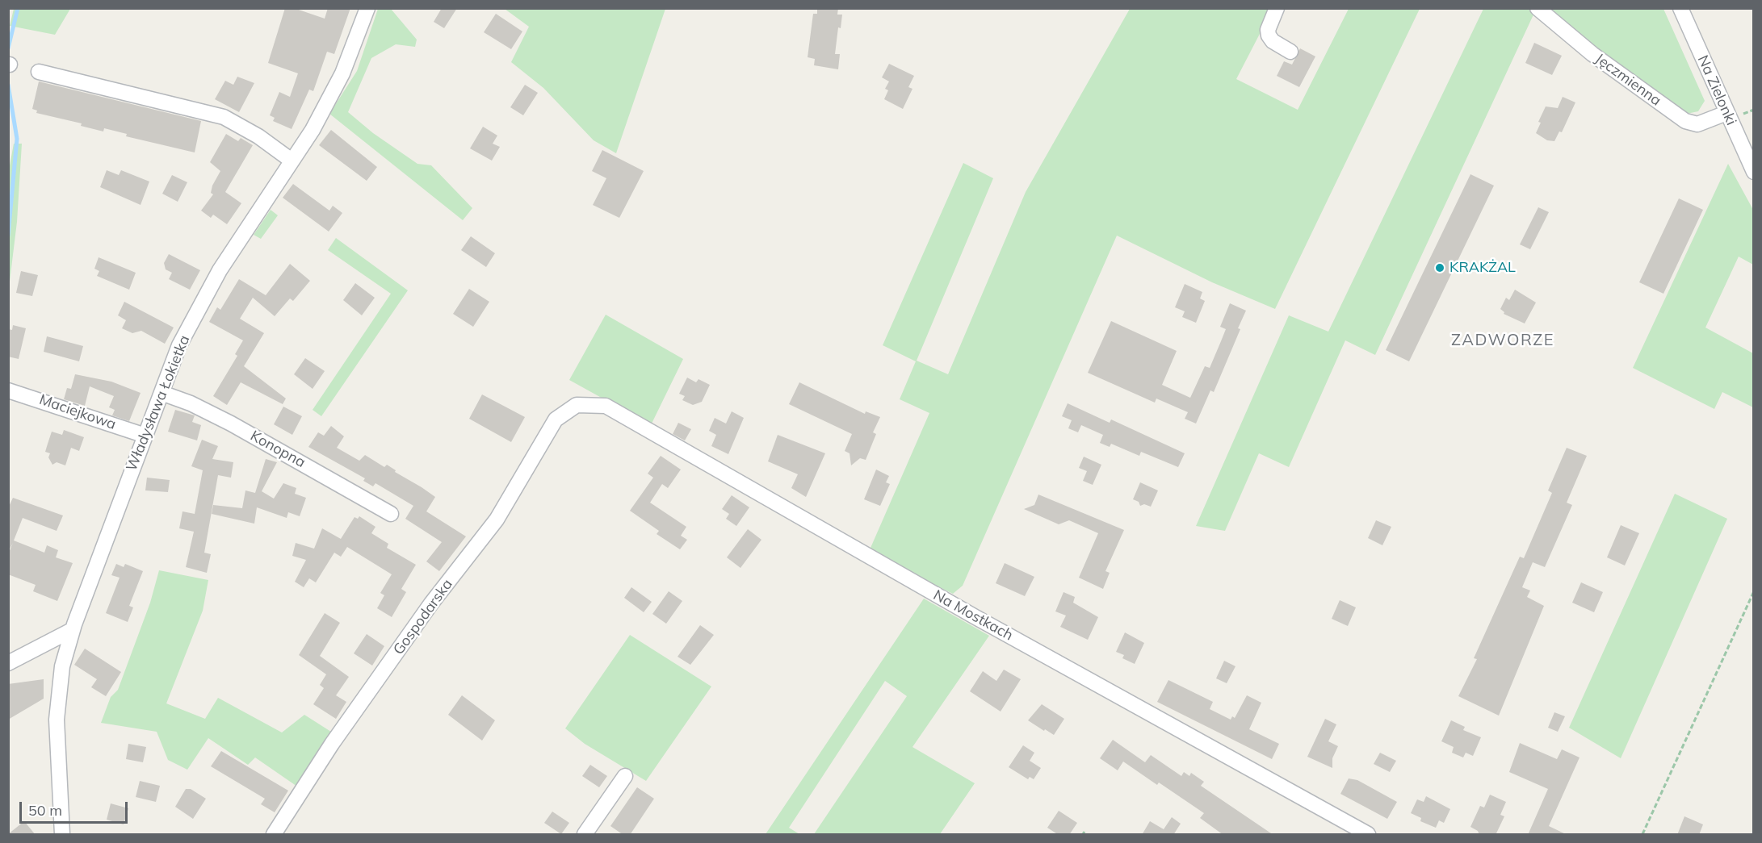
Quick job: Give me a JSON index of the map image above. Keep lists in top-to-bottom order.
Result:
{
  "streets": {
    "street": [
      "Jęczmienna",
      "Na Zielonki",
      "Władysława Łokietka",
      "Maciejkowa",
      "Konopna",
      "Na Mostkach",
      "Gospodarska"
    ]
  },
  "crossings": [
    ["Jęczmienna", "Na Zielonki"],
    ["Władysława Łokietka", "Maciejkowa"],
    ["Władysława Łokietka", "Konopna"],
    ["Na Mostkach", "Gospodarska"]
  ],
  "districts": ["ZADWORZE"],
  "places": ["KRAKŻAL"],
  "scale_bar": "50 m"
}
